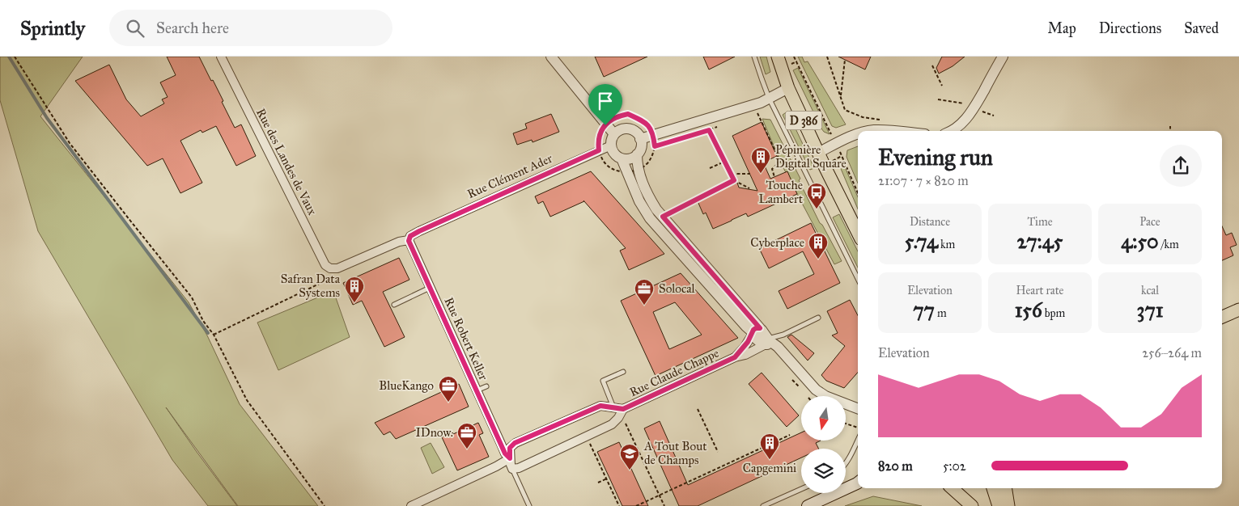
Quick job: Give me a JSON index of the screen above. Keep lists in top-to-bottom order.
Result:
{
  "streets": {
    "main road": ["D 386"],
    "street": [
      "Rue des Landes de Vaux",
      "Rue Clément Ader",
      "Rue Robert Keller",
      "Rue Claude Chappe"
    ]
  },
  "crossings": [
    ["Rue Clément Ader", "Rue Robert Keller"],
    ["Rue Robert Keller", "Rue Claude Chappe"]
  ],
  "places": {
    "building": [
      "Pépinière Digital Square",
      "Cyberplace",
      "Safran Data Systems",
      "Capgemini"
    ],
    "bus stop": ["Touche Lambert"],
    "office": ["Solocal", "BlueKango", "IDnow."],
    "school or university": ["A Tout Bout de Champs"]
  },
  "north": "bottom",
  "page": {
    "header": "Sprintly",
    "search": "Search here",
    "nav": ["Map", "Directions", "Saved"],
    "heading": ["Evening run", "21:07 · 7 × 820 m"],
    "stats": [
      ["Distance", "5.74 km"],
      ["Time", "27:45"],
      ["Pace", "4:50 /km"],
      ["Elevation", "77 m"],
      ["Heart rate", "156 bpm"],
      ["kcal", "371"]
    ],
    "chart": ["Elevation", "256–264 m"],
    "list": [
      {
        "name": "820 m",
        "note": "5:02"
      }
    ]
  }
}
